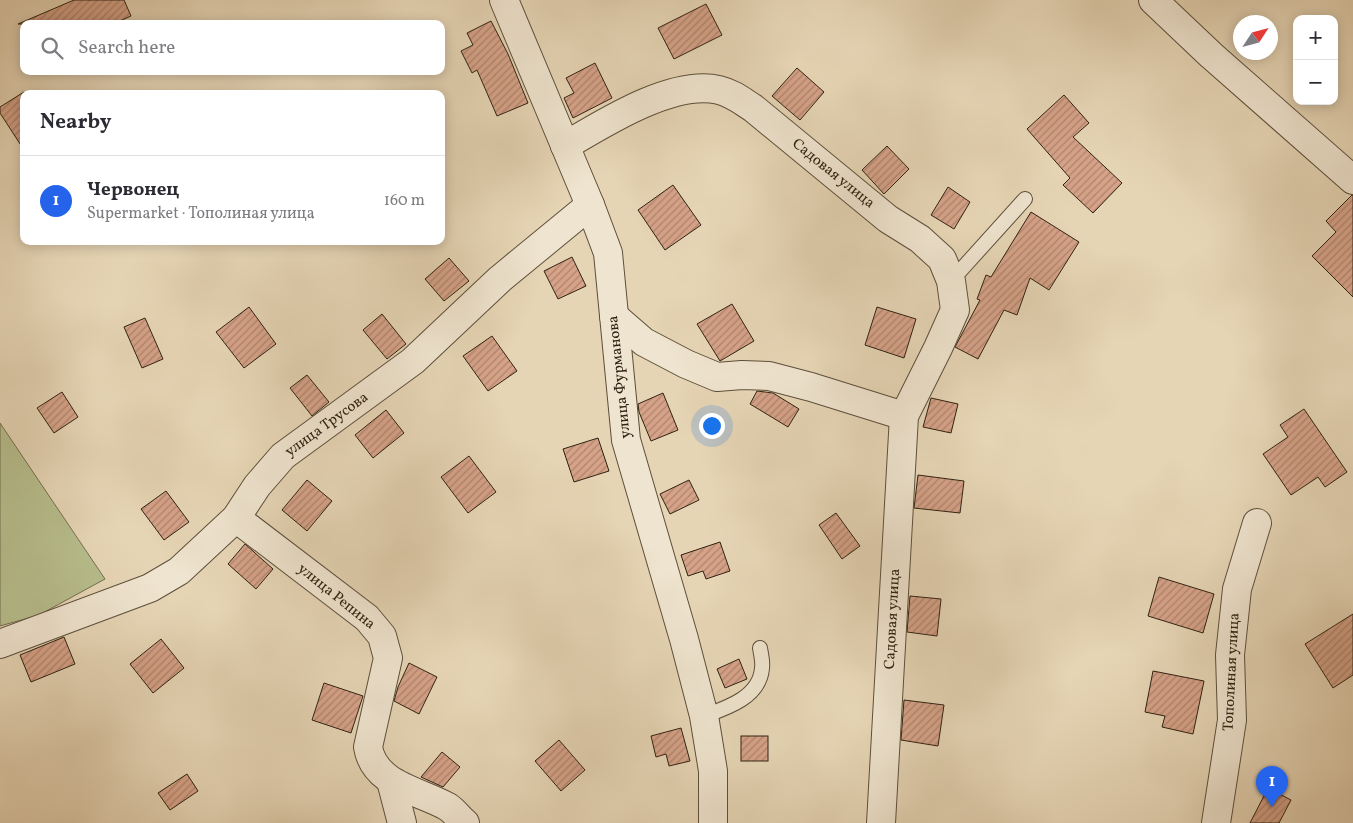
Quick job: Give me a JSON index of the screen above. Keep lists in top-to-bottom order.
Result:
{
  "streets": {
    "street": [
      "Садовая улица",
      "улица Фурманова",
      "улица Трусова",
      "улица Репина",
      "Тополиная улица"
    ]
  },
  "crossings": [
    ["Садовая улица", "улица Фурманова"],
    ["улица Фурманова", "улица Трусова"],
    ["улица Трусова", "улица Репина"]
  ],
  "north": "top right",
  "page": {
    "map_buttons": ["+", "−"],
    "search": "Search here",
    "heading": "Nearby",
    "list": [
      {
        "mark": "1",
        "name": "Червонец",
        "note": "Supermarket · Тополиная улица",
        "value": "160 m"
      }
    ],
    "pins": "1"
  }
}
